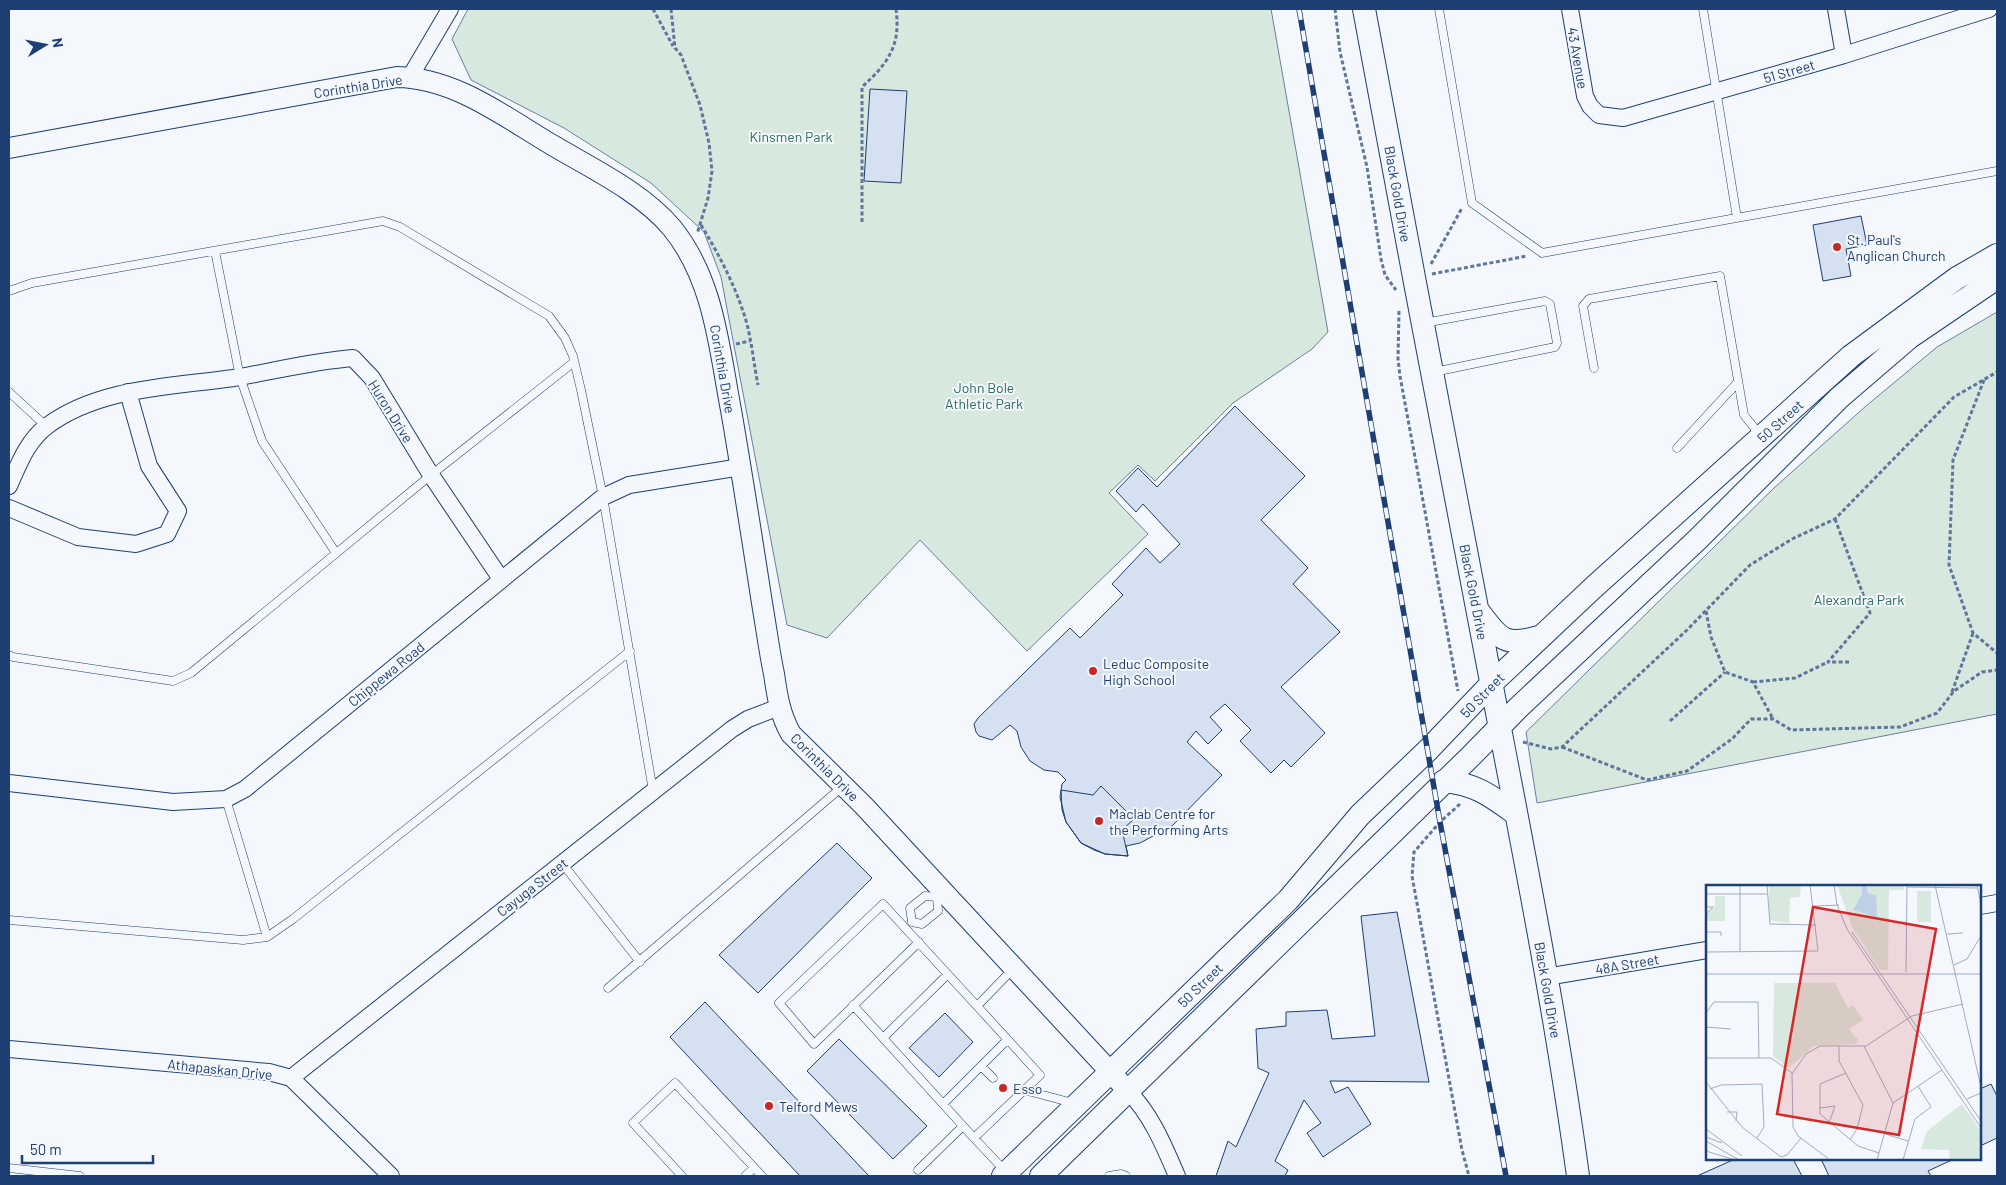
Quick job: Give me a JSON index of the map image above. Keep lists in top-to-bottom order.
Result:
{
  "streets": {
    "main road": ["Black Gold Drive", "50 Street"],
    "street": [
      "43 Avenue",
      "51 Street",
      "Corinthia Drive",
      "Huron Drive",
      "Chippewa Road",
      "Cayuga Street",
      "48A Street",
      "Athapaskan Drive"
    ]
  },
  "crossings": [
    ["43 Avenue", "51 Street"],
    ["Corinthia Drive", "50 Street"],
    ["Corinthia Drive", "Chippewa Road"],
    ["Corinthia Drive", "Cayuga Street"],
    ["Black Gold Drive", "50 Street"],
    ["Black Gold Drive", "48A Street"],
    ["Huron Drive", "Chippewa Road"],
    ["Cayuga Street", "Athapaskan Drive"]
  ],
  "parks": ["Kinsmen Park", "John Bole Athletic Park", "Alexandra Park"],
  "places": [
    "St. Paul's Anglican Church",
    "Leduc Composite High School",
    "Maclab Centre for the Performing Arts",
    "Esso",
    "Telford Mews"
  ],
  "scale_bar": "50 m",
  "north": "right"
}
